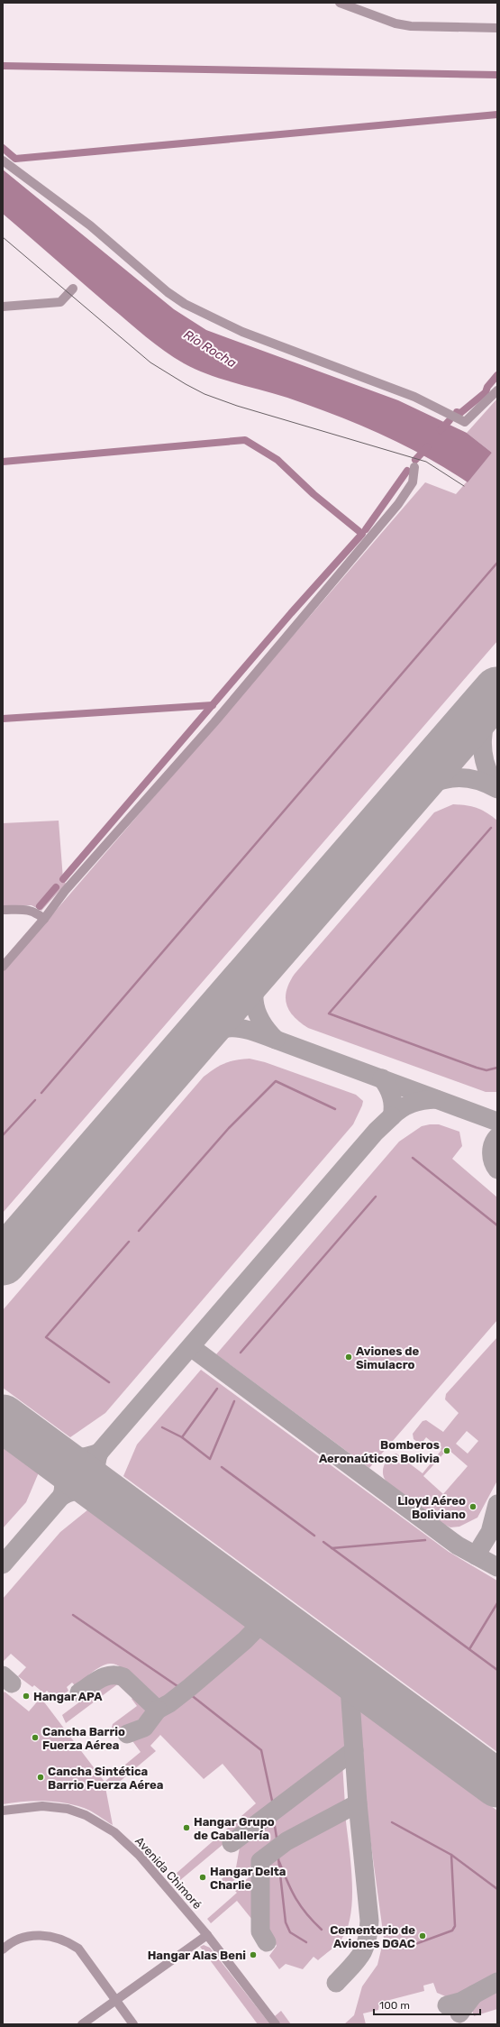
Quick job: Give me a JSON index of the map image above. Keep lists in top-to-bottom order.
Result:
{
  "streets": {
    "street": ["Avenida Chimoré"]
  },
  "water": ["Río Rocha"],
  "places": [
    "Aviones de Simulacro",
    "Bomberos Aeronaúticos Bolivia",
    "Lloyd Aéreo Boliviano",
    "Hangar APA",
    "Cancha Barrio Fuerza Aérea",
    "Cancha Sintética Barrio Fuerza Aérea",
    "Hangar Grupo de Caballería",
    "Hangar Delta Charlie",
    "Cementerio de Aviones DGAC",
    "Hangar Alas Beni"
  ],
  "scale_bar": "100 m"
}
